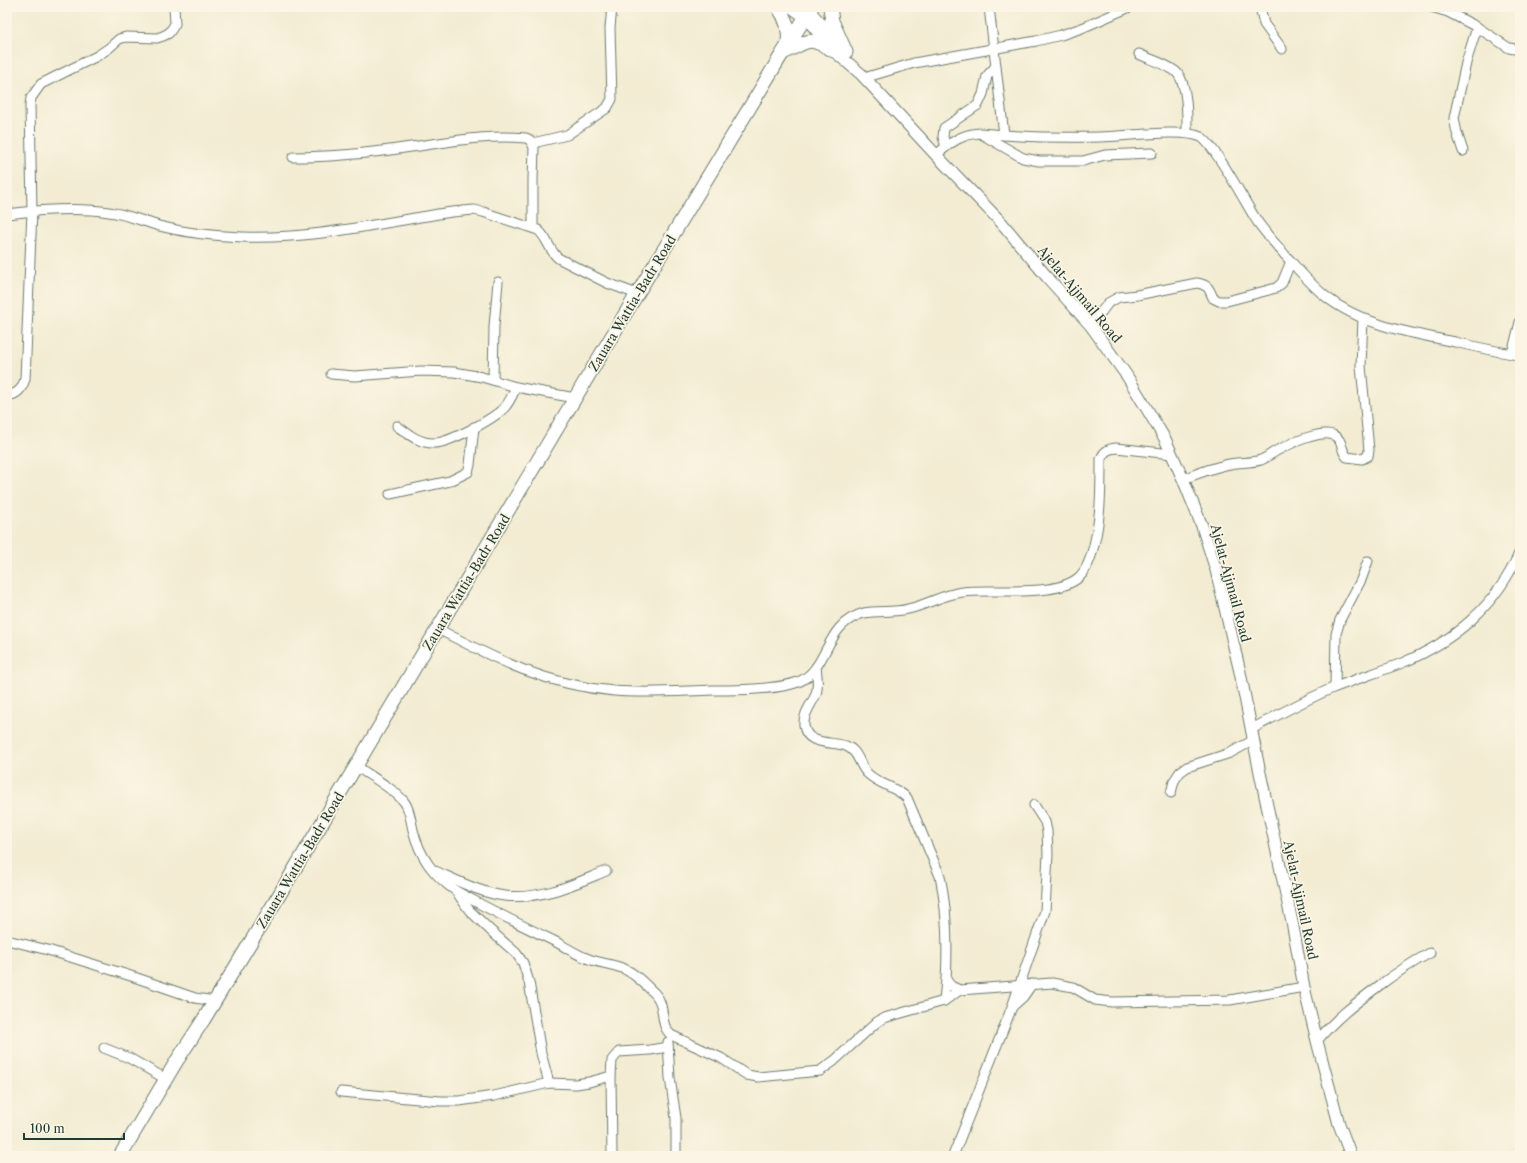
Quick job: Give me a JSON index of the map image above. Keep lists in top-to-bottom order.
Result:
{
  "streets": {
    "highway": ["Zauara Wattia-Badr Road"],
    "main road": ["Ajelat-Ajjmail Road"]
  },
  "crossings": [
    ["Ajelat-Ajjmail Road", "Zauara Wattia-Badr Road"]
  ],
  "scale_bar": "100 m"
}
